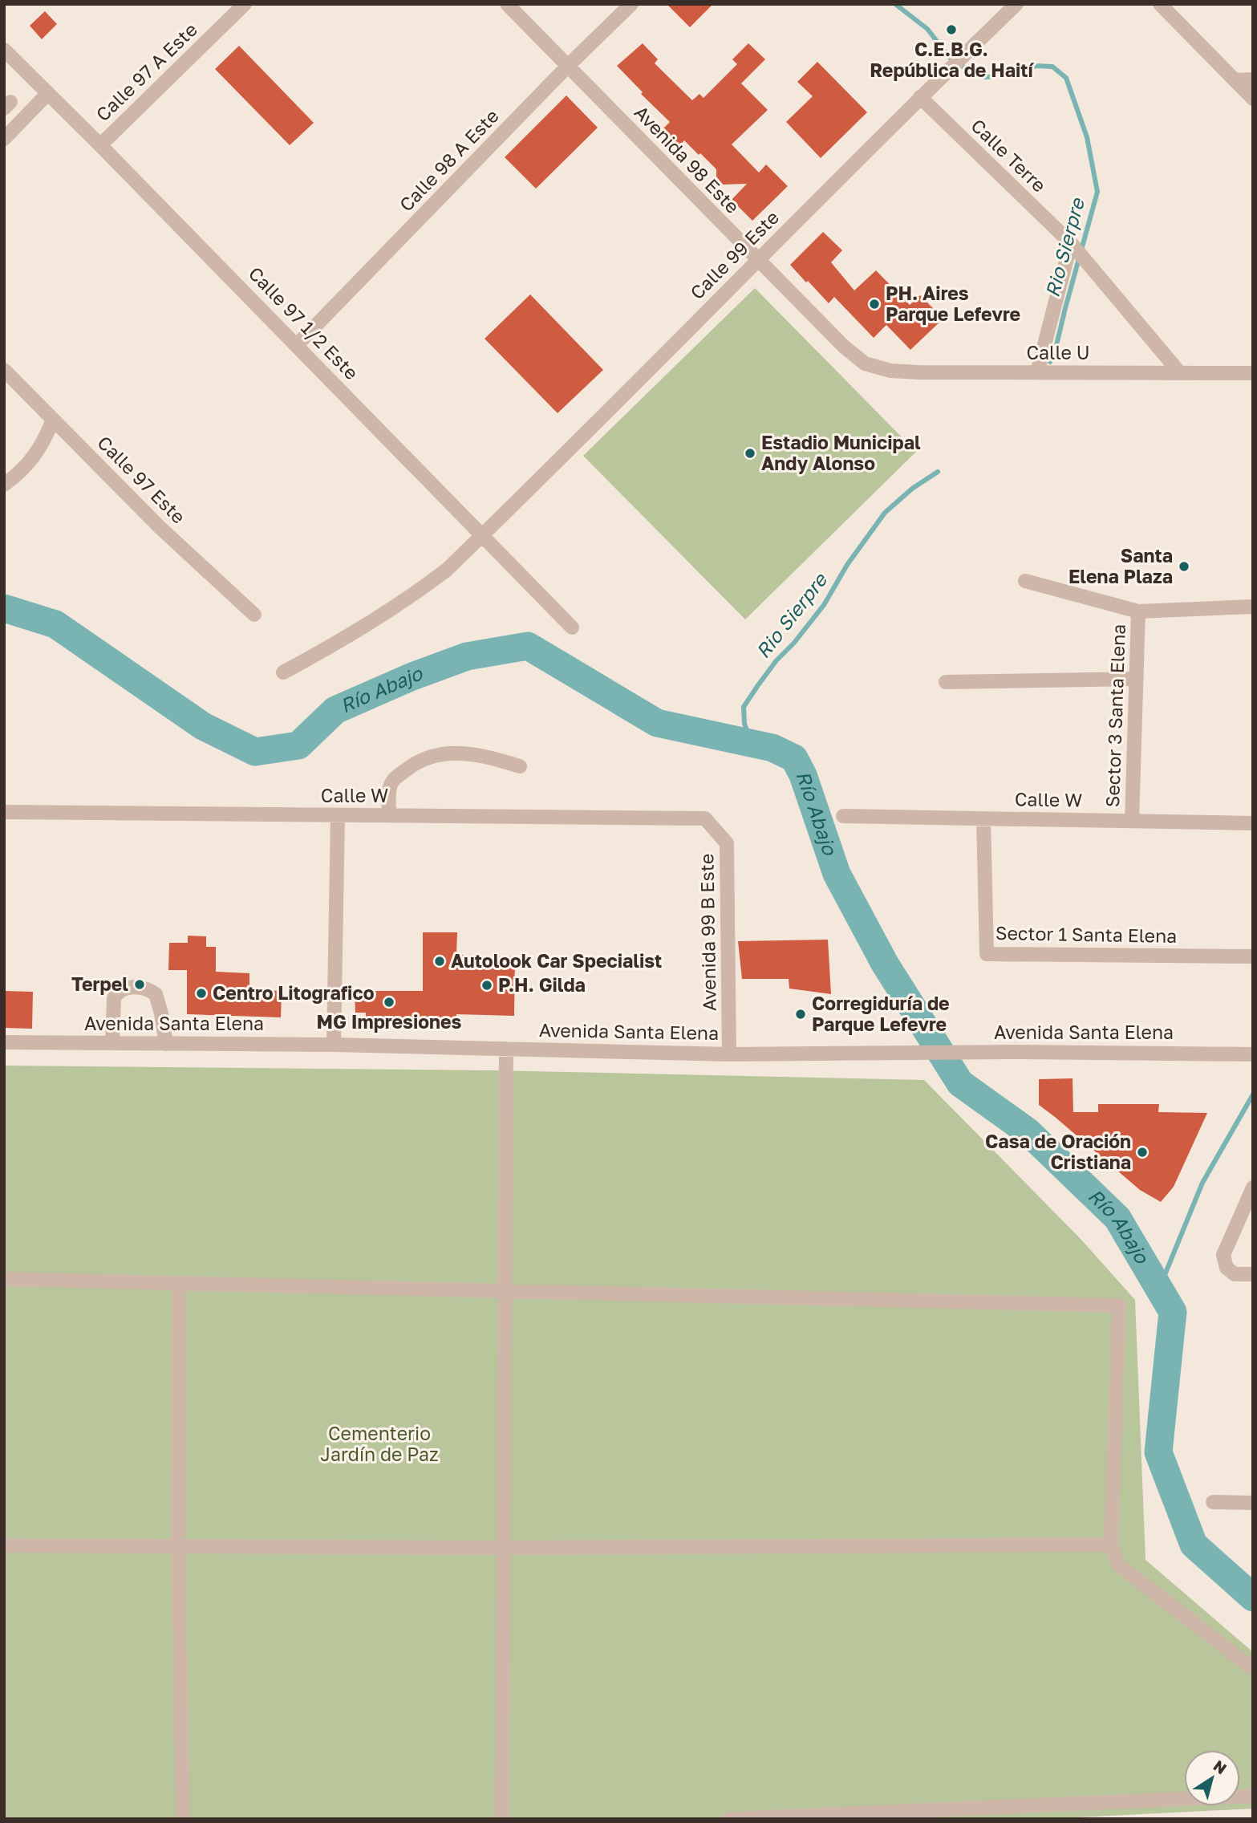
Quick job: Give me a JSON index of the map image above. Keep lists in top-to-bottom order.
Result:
{
  "streets": {
    "street": [
      "Calle 97 A Este",
      "Calle Terre",
      "Avenida 98 Este",
      "Calle 98 A Este",
      "Calle 99 Este",
      "Calle 97 1/2 Este",
      "Calle U",
      "Calle 97 Este",
      "Sector 3 Santa Elena",
      "Calle W",
      "Avenida 99 B Este",
      "Sector 1 Santa Elena",
      "Avenida Santa Elena"
    ]
  },
  "crossings": [
    ["Calle 97 A Este", "Calle 97 1/2 Este"],
    ["Calle Terre", "Calle 99 Este"],
    ["Calle Terre", "Calle U"],
    ["Avenida 98 Este", "Calle 98 A Este"],
    ["Avenida 98 Este", "Calle 99 Este"],
    ["Avenida 98 Este", "Calle U"],
    ["Calle 98 A Este", "Calle 97 1/2 Este"],
    ["Calle 99 Este", "Calle 97 1/2 Este"],
    ["Sector 3 Santa Elena", "Calle W"],
    ["Calle W", "Avenida 99 B Este"],
    ["Calle W", "Sector 1 Santa Elena"],
    ["Avenida 99 B Este", "Avenida Santa Elena"]
  ],
  "water": ["Rio Sierpre", "Río Abajo"],
  "parks": ["Cementerio Jardín de Paz"],
  "places": [
    "C.E.B.G. República de Haití",
    "PH. Aires Parque Lefevre",
    "Estadio Municipal Andy Alonso",
    "Santa Elena Plaza",
    "Autolook Car Specialist",
    "Terpel",
    "P.H. Gilda",
    "Centro Litografico",
    "MG Impresiones",
    "Corregiduría de Parque Lefevre",
    "Casa de Oración Cristiana"
  ],
  "north": "top right"
}
